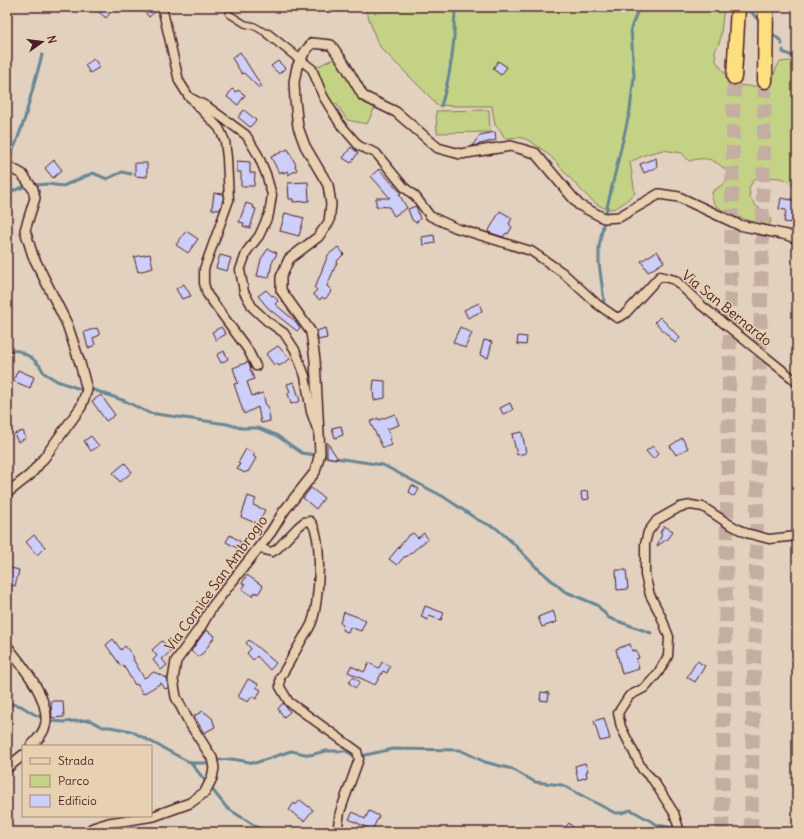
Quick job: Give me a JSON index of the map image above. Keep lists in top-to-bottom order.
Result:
{
  "streets": {
    "street": ["Via San Bernardo", "Via Cornice San Ambrogio"]
  },
  "crossings": [
    ["Via San Bernardo", "Via Cornice San Ambrogio"]
  ],
  "legend": ["Strada", "Parco", "Edificio"],
  "north": "right"
}
